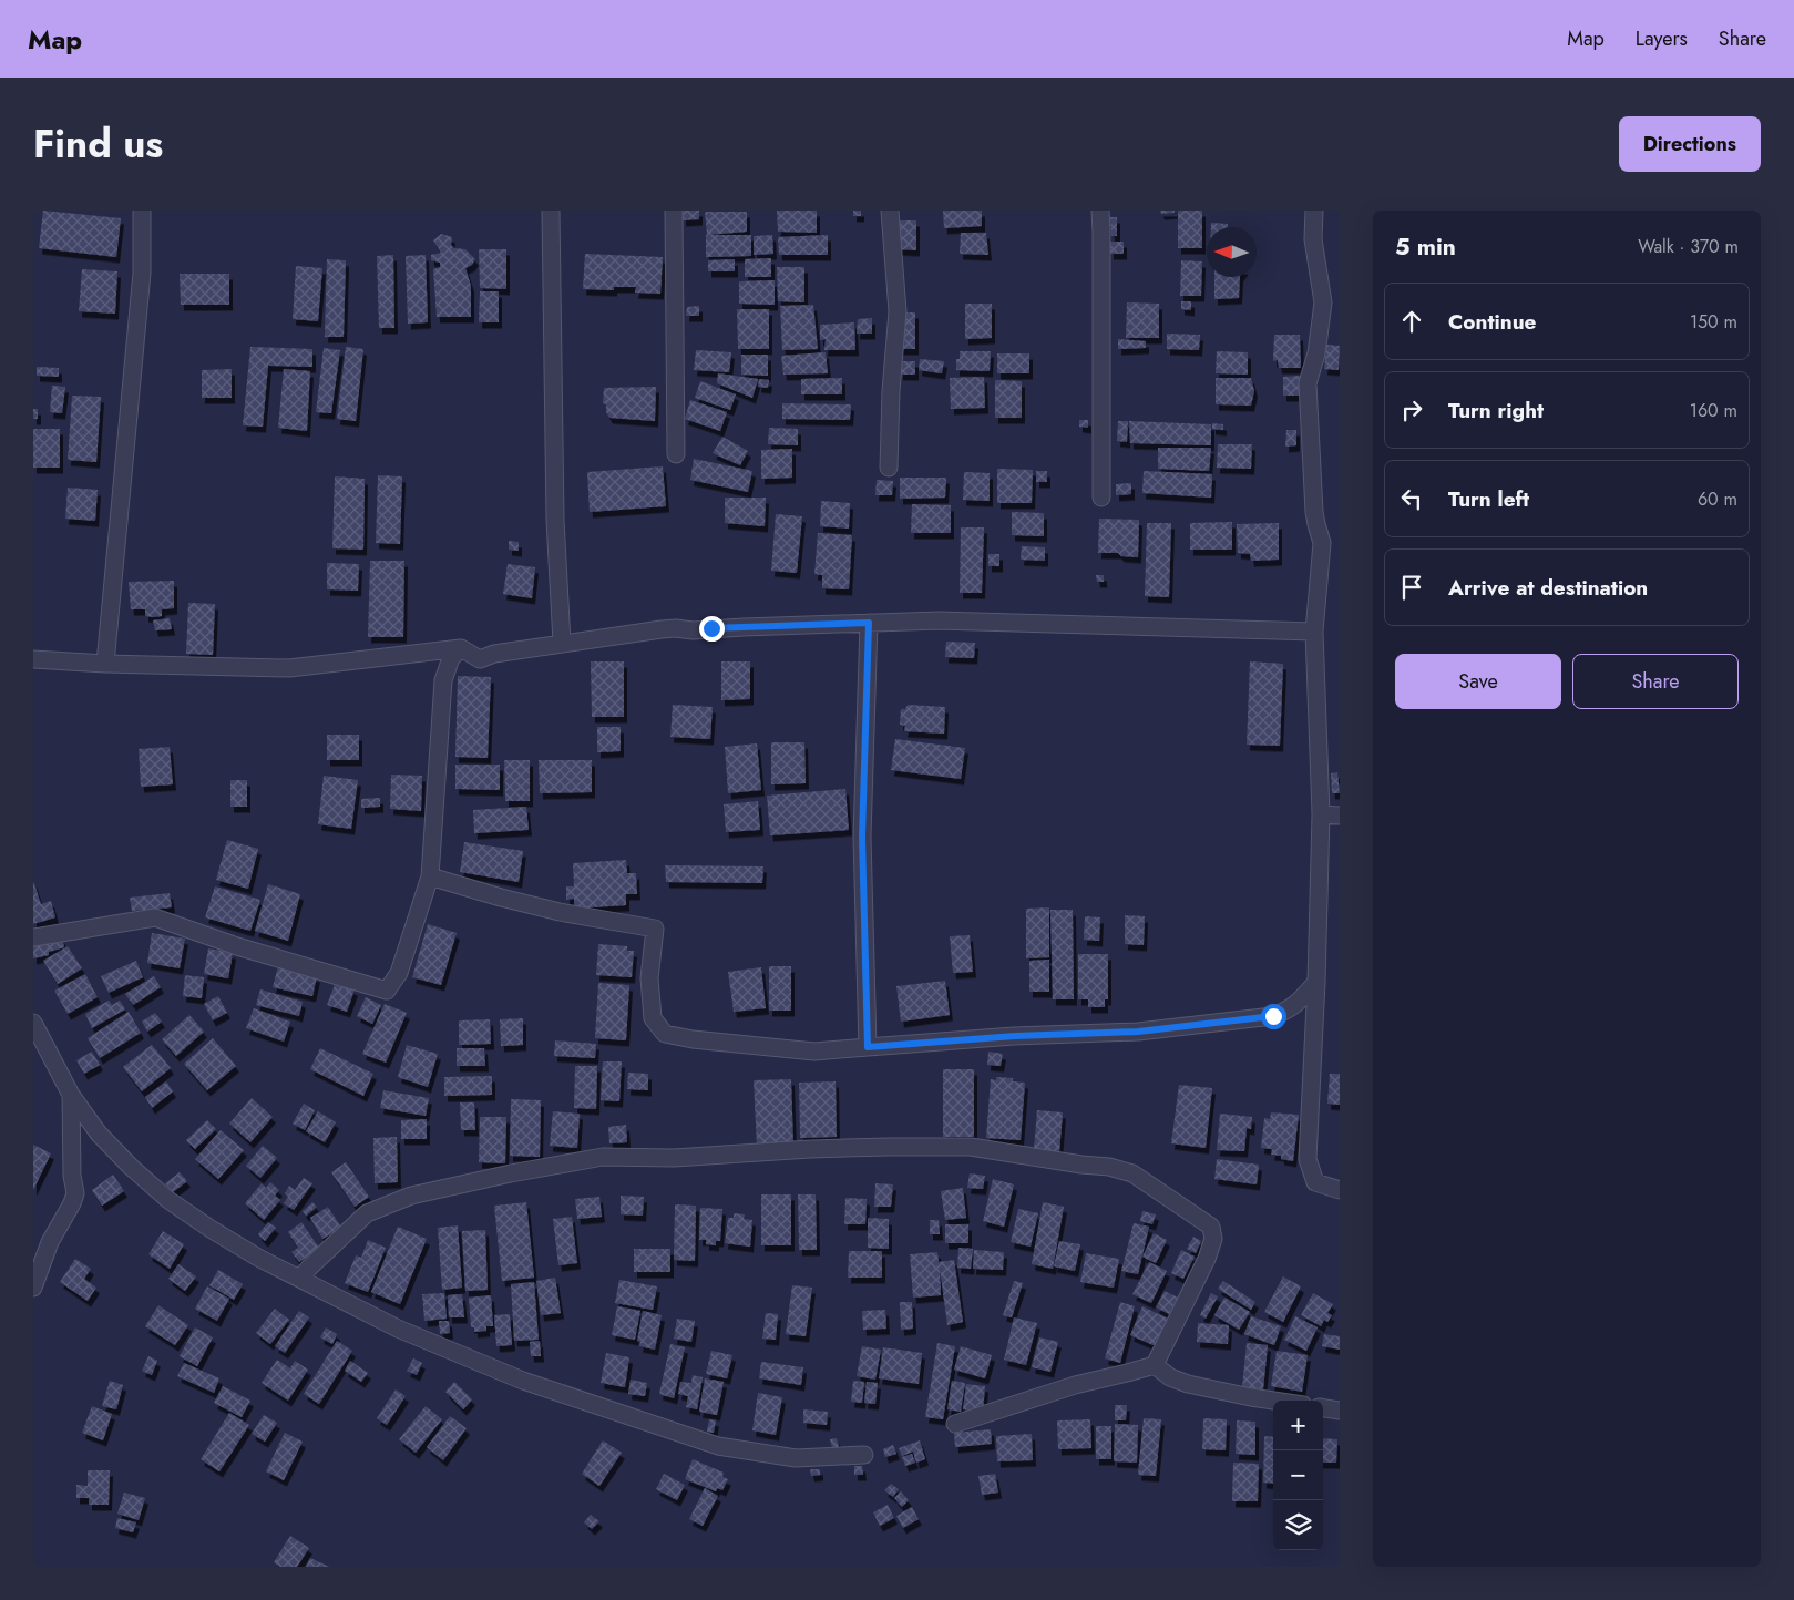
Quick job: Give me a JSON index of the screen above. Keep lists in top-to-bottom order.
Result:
{
  "north": "left",
  "page": {
    "header": "Map",
    "nav": ["Map", "Layers", "Share"],
    "title": "Find us",
    "buttons": [
      "Directions",
      ["Save", "Share"]
    ],
    "heading": ["5 min", "Walk · 370 m"],
    "list": [
      ["Continue", "150 m"],
      ["Turn right", "160 m"],
      ["Turn left", "60 m"],
      "Arrive at destination"
    ],
    "map_buttons": ["+", "−"]
  }
}
